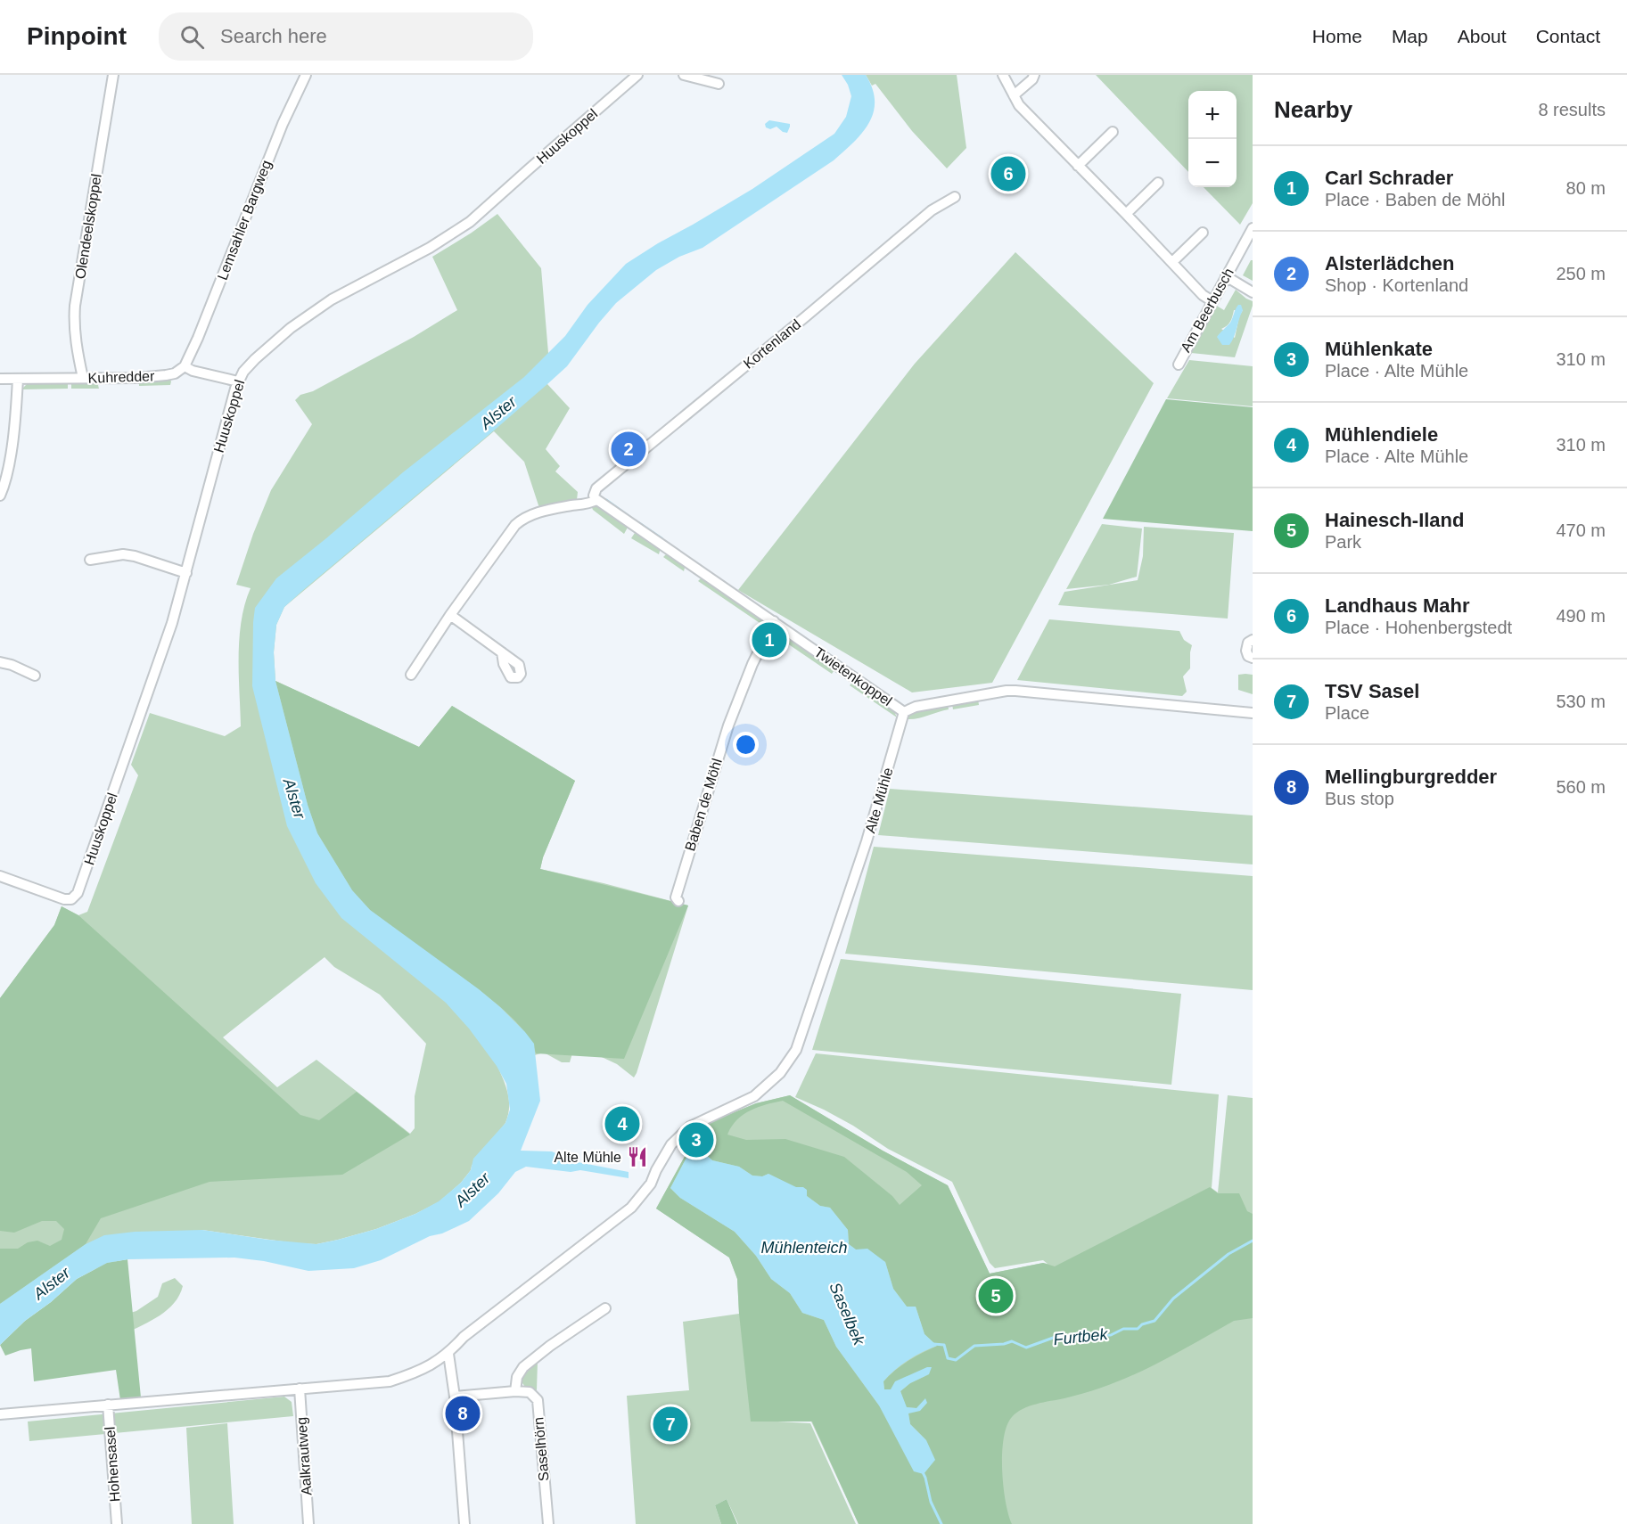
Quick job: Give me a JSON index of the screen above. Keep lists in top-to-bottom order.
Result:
{
  "streets": {
    "street": [
      "Huuskoppel",
      "Lemsahler Bargweg",
      "Olendeelskoppel",
      "Am Beerbusch",
      "Kortenland",
      "Kuhredder",
      "Twietenkoppel",
      "Alte Mühle",
      "Baben de Möhl",
      "Saselhörn",
      "Aalkrautweg",
      "Hohensasel"
    ]
  },
  "crossings": [
    ["Lemsahler Bargweg", "Kuhredder"],
    ["Olendeelskoppel", "Kuhredder"],
    ["Kortenland", "Twietenkoppel"],
    ["Twietenkoppel", "Alte Mühle"],
    ["Twietenkoppel", "Baben de Möhl"],
    ["Alte Mühle", "Aalkrautweg"],
    ["Alte Mühle", "Hohensasel"]
  ],
  "water": [
    "Alster",
    "Mühlenteich",
    "Saselbek",
    "Furtbek"
  ],
  "places": {
    "restaurant": ["Alte Mühle"]
  },
  "page": {
    "header": "Pinpoint",
    "search": "Search here",
    "nav": [
      "Home",
      "Map",
      "About",
      "Contact"
    ],
    "heading": ["Nearby", "8 results"],
    "map_buttons": ["+", "−"],
    "list": [
      {
        "mark": "1",
        "name": "Carl Schrader",
        "note": "Place · Baben de Möhl",
        "value": "80 m"
      },
      {
        "mark": "2",
        "name": "Alsterlädchen",
        "note": "Shop · Kortenland",
        "value": "250 m"
      },
      {
        "mark": "3",
        "name": "Mühlenkate",
        "note": "Place · Alte Mühle",
        "value": "310 m"
      },
      {
        "mark": "4",
        "name": "Mühlendiele",
        "note": "Place · Alte Mühle",
        "value": "310 m"
      },
      {
        "mark": "5",
        "name": "Hainesch-Iland",
        "note": "Park",
        "value": "470 m"
      },
      {
        "mark": "6",
        "name": "Landhaus Mahr",
        "note": "Place · Hohenbergstedt",
        "value": "490 m"
      },
      {
        "mark": "7",
        "name": "TSV Sasel",
        "note": "Place",
        "value": "530 m"
      },
      {
        "mark": "8",
        "name": "Mellingburgredder",
        "note": "Bus stop",
        "value": "560 m"
      }
    ],
    "pins": [
      "6",
      "2",
      "1",
      "4",
      "3",
      "5",
      "8",
      "7"
    ]
  }
}
